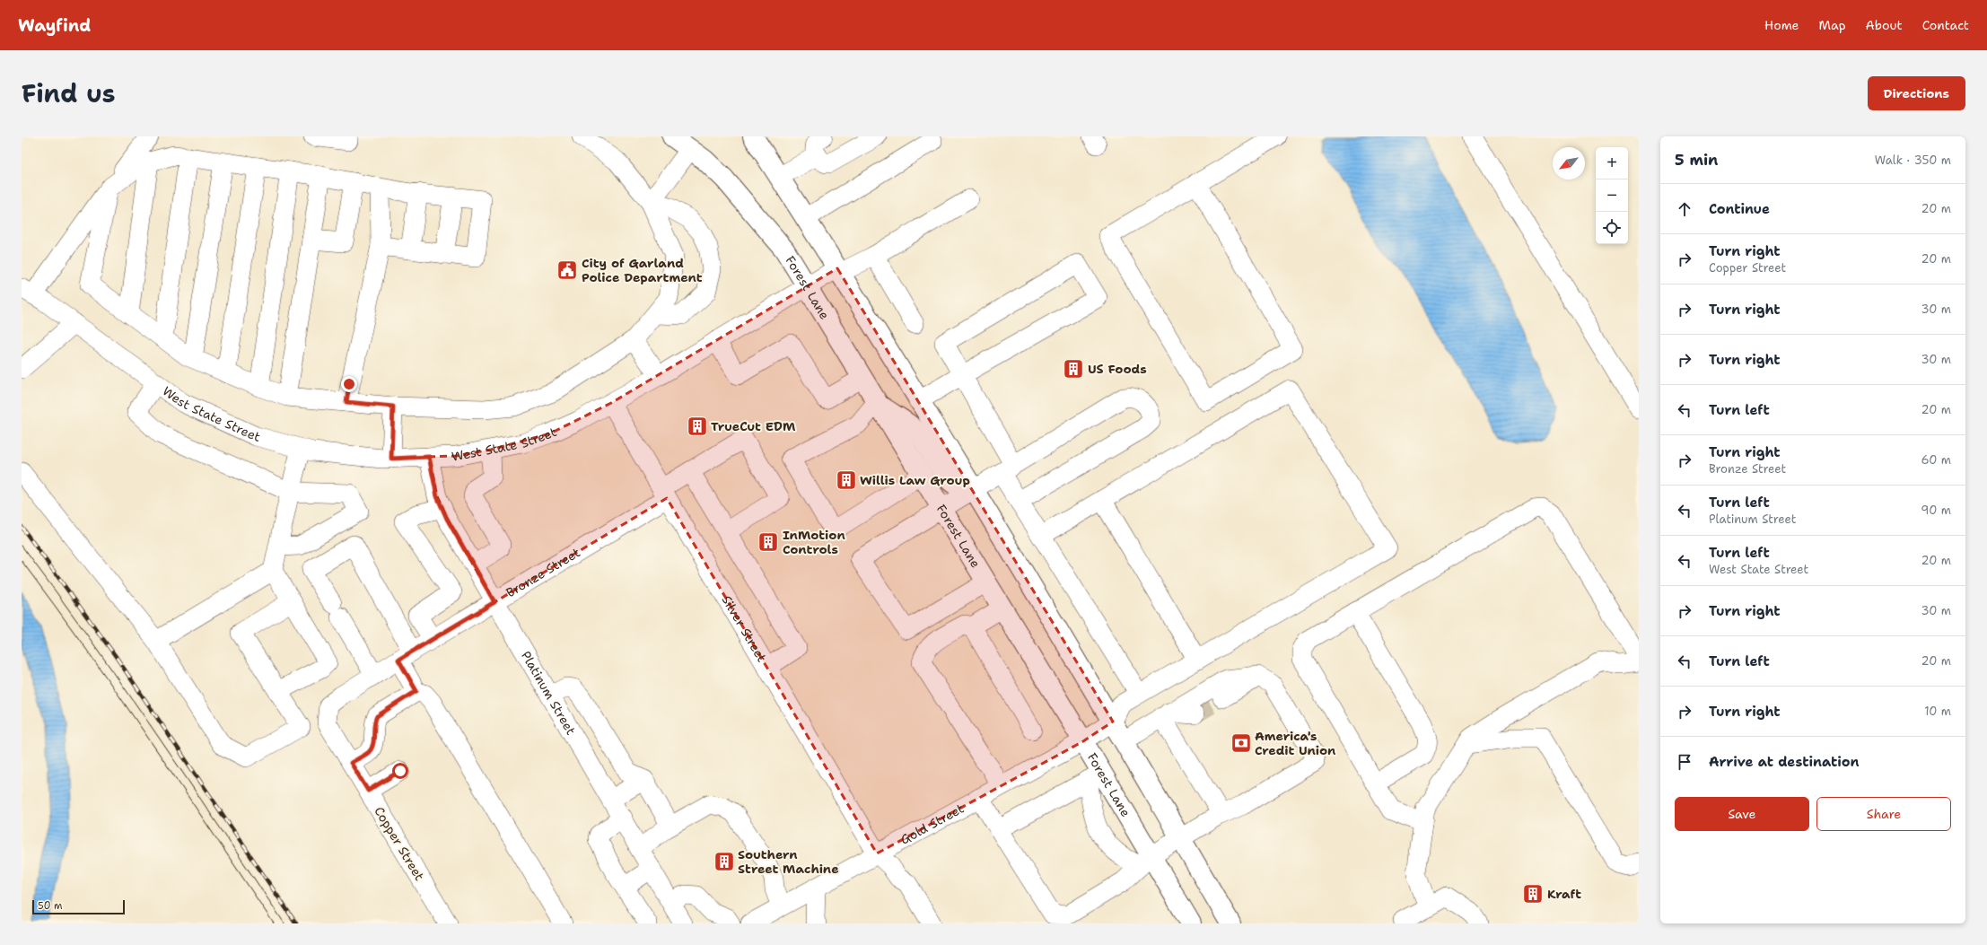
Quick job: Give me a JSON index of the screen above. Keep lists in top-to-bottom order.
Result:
{
  "streets": {
    "main road": ["Forest Lane"],
    "street": [
      "West State Street",
      "Bronze Street",
      "Silver Street",
      "Platinum Street",
      "Gold Street",
      "Copper Street"
    ]
  },
  "crossings": [
    ["Forest Lane", "West State Street"],
    ["Forest Lane", "Gold Street"],
    ["West State Street", "Silver Street"],
    ["West State Street", "Platinum Street"],
    ["Bronze Street", "Silver Street"],
    ["Bronze Street", "Platinum Street"],
    ["Bronze Street", "Copper Street"],
    ["Silver Street", "Gold Street"]
  ],
  "places": {
    "public building": ["City of Garland Police Department"],
    "building": [
      "US Foods",
      "TrueCut EDM",
      "Willis Law Group",
      "InMotion Controls",
      "Southern Street Machine",
      "Kraft"
    ],
    "bank": ["America's Credit Union"]
  },
  "scale_bar": "50 m",
  "north": "bottom left",
  "page": {
    "header": "Wayfind",
    "nav": [
      "Home",
      "Map",
      "About",
      "Contact"
    ],
    "title": "Find us",
    "buttons": [
      "Directions",
      ["Save", "Share"]
    ],
    "heading": ["5 min", "Walk · 350 m"],
    "map_buttons": ["+", "−"],
    "list": [
      ["Continue", "20 m"],
      ["Turn right", "Copper Street", "20 m"],
      ["Turn right", "30 m"],
      ["Turn right", "30 m"],
      ["Turn left", "20 m"],
      ["Turn right", "Bronze Street", "60 m"],
      ["Turn left", "Platinum Street", "90 m"],
      ["Turn left", "West State Street", "20 m"],
      ["Turn right", "30 m"],
      ["Turn left", "20 m"],
      ["Turn right", "10 m"],
      "Arrive at destination"
    ],
    "scale": "50 m"
  }
}
